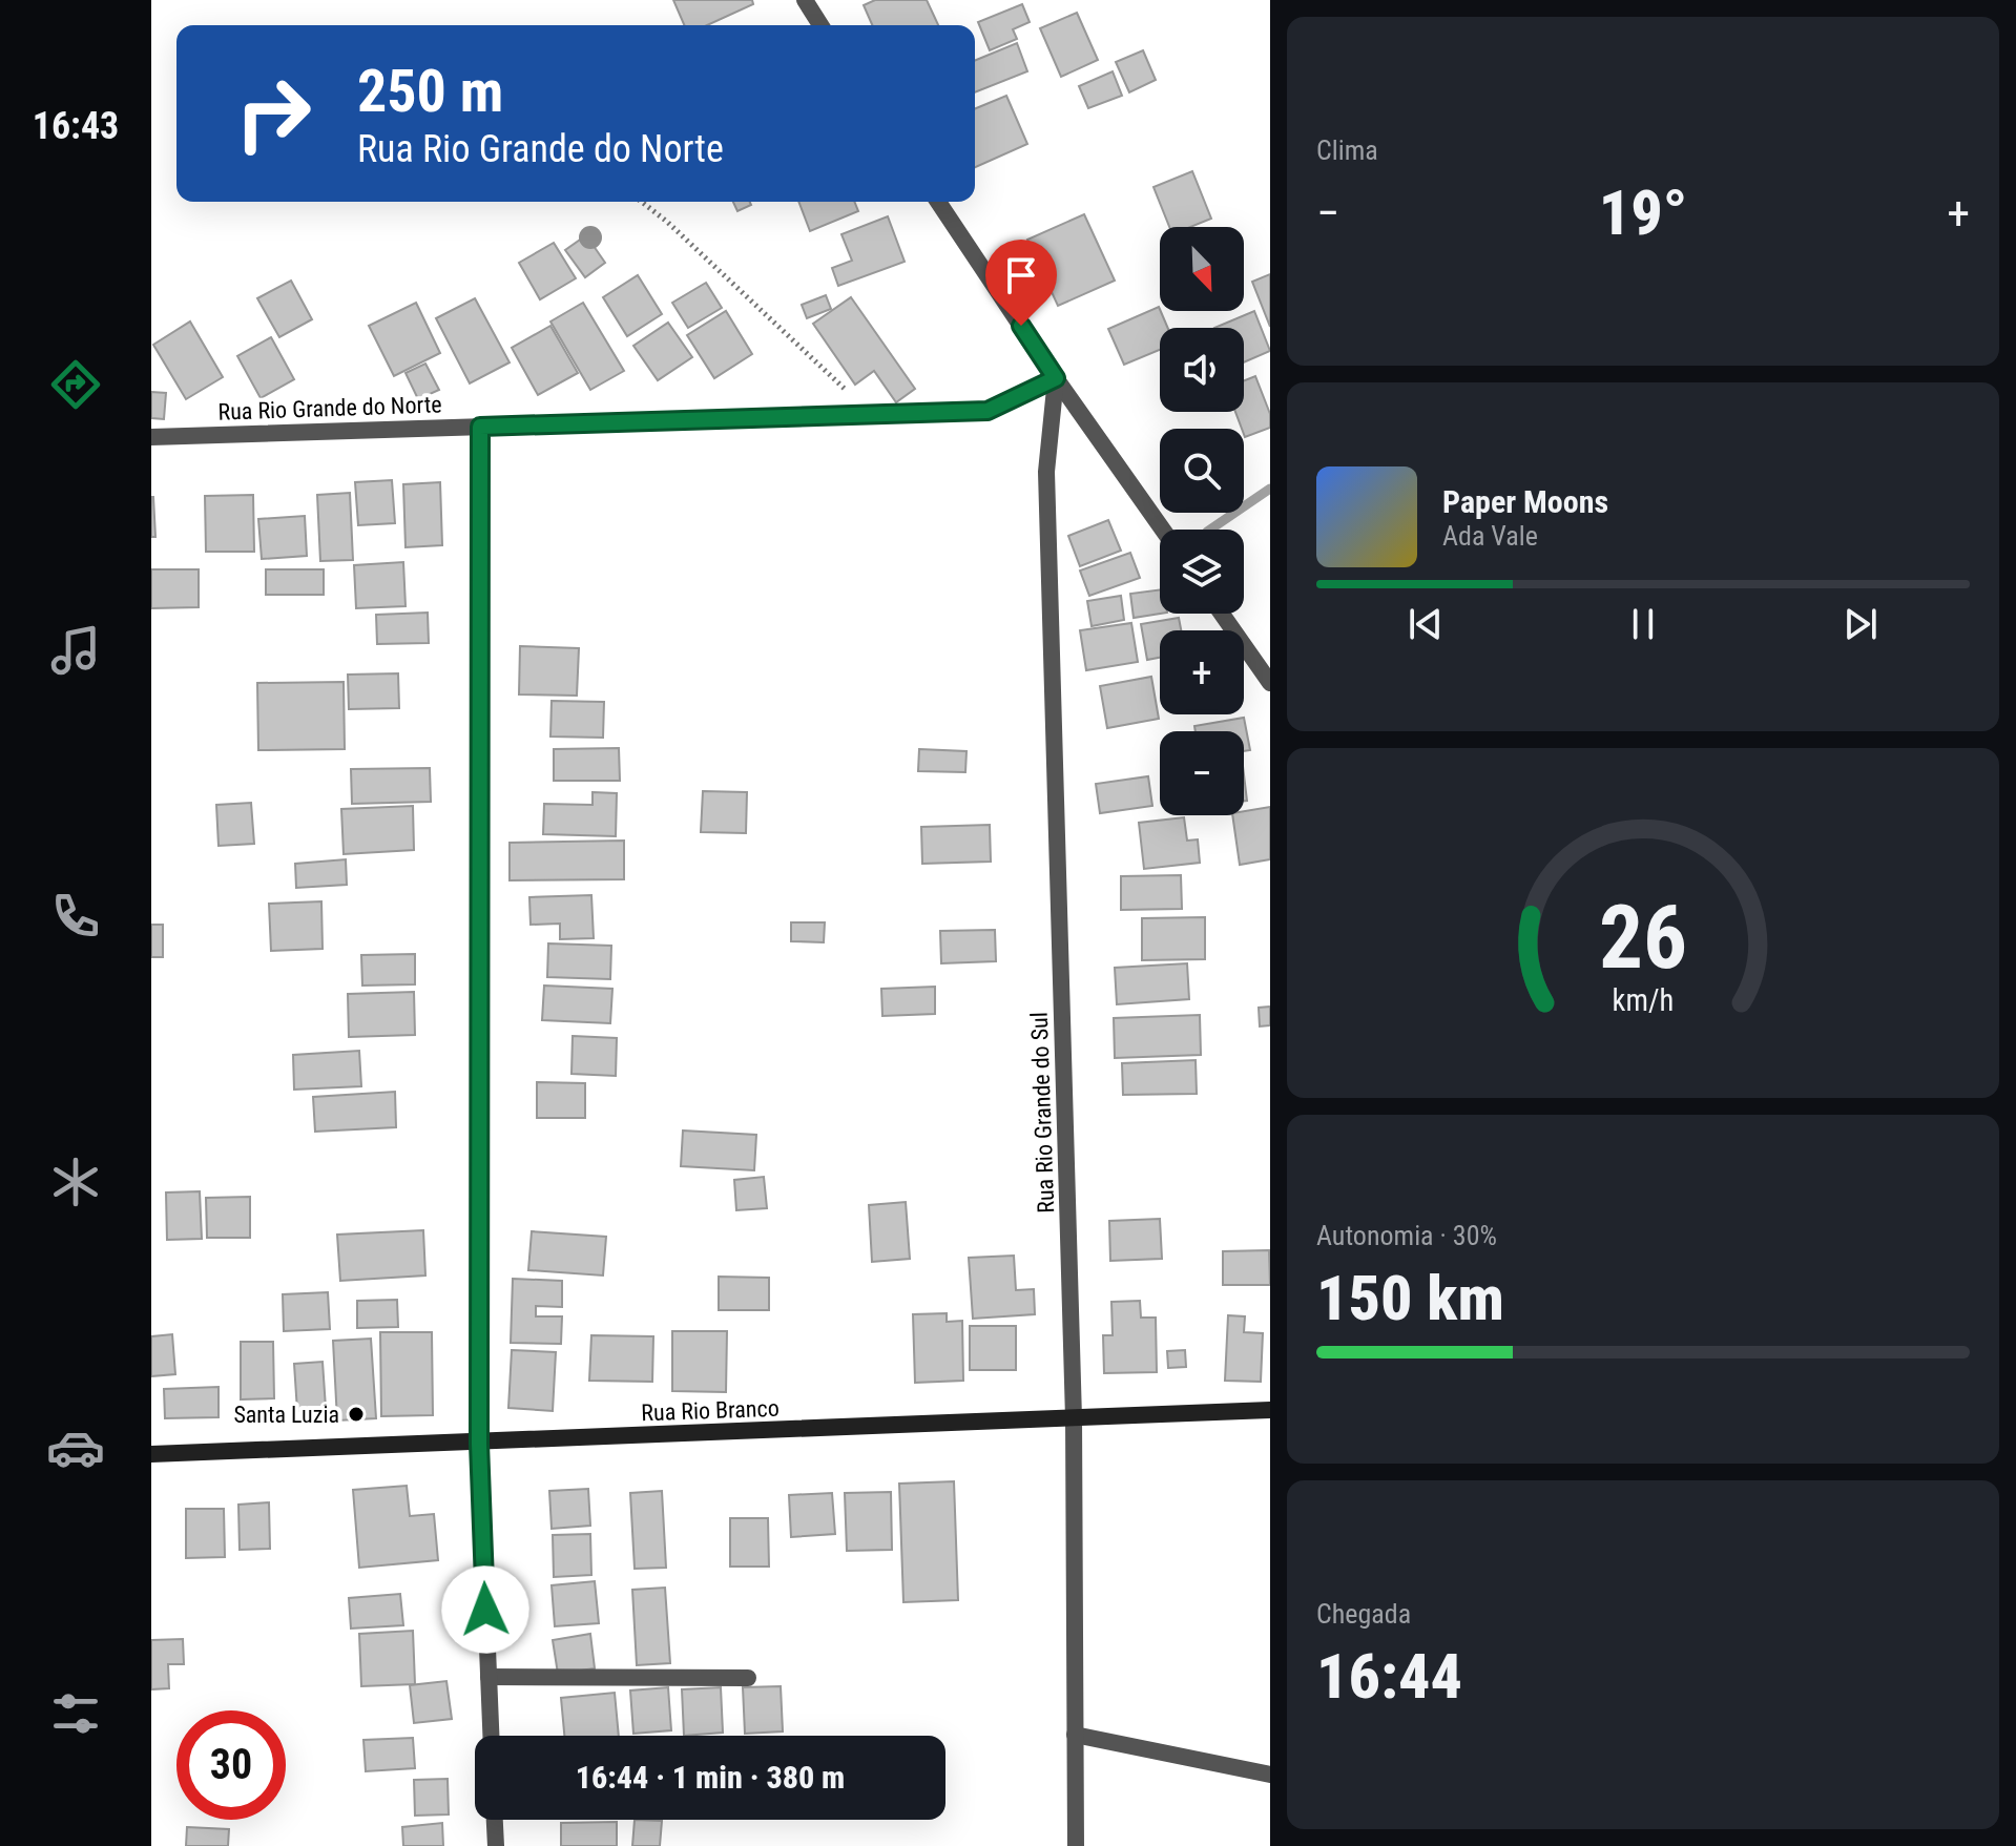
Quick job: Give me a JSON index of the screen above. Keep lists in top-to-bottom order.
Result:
{
  "streets": {
    "street": ["Rua Rio Grande do Norte", "Rua Rio Grande do Sul", "Rua Rio Branco"]
  },
  "crossings": [
    ["Rua Rio Grande do Norte", "Rua Rio Grande do Sul"],
    ["Rua Rio Grande do Sul", "Rua Rio Branco"]
  ],
  "places": ["Santa Luzia"],
  "north": "bottom right",
  "page": {
    "tabs": "16:43",
    "tile": [
      "Clima",
      ["Autonomia · 30%", "150 km"],
      ["Chegada", "16:44"]
    ],
    "turn": ["250 m", "Rua Rio Grande do Norte"],
    "heat": ["−", "19°", "+"],
    "map_buttons": ["+", "−"],
    "song": ["Paper Moons", "Ada Vale"],
    "limit": "30",
    "trip": "16:44 · 1 min · 380 m",
    "gauge": ["26", "km/h"]
  }
}
